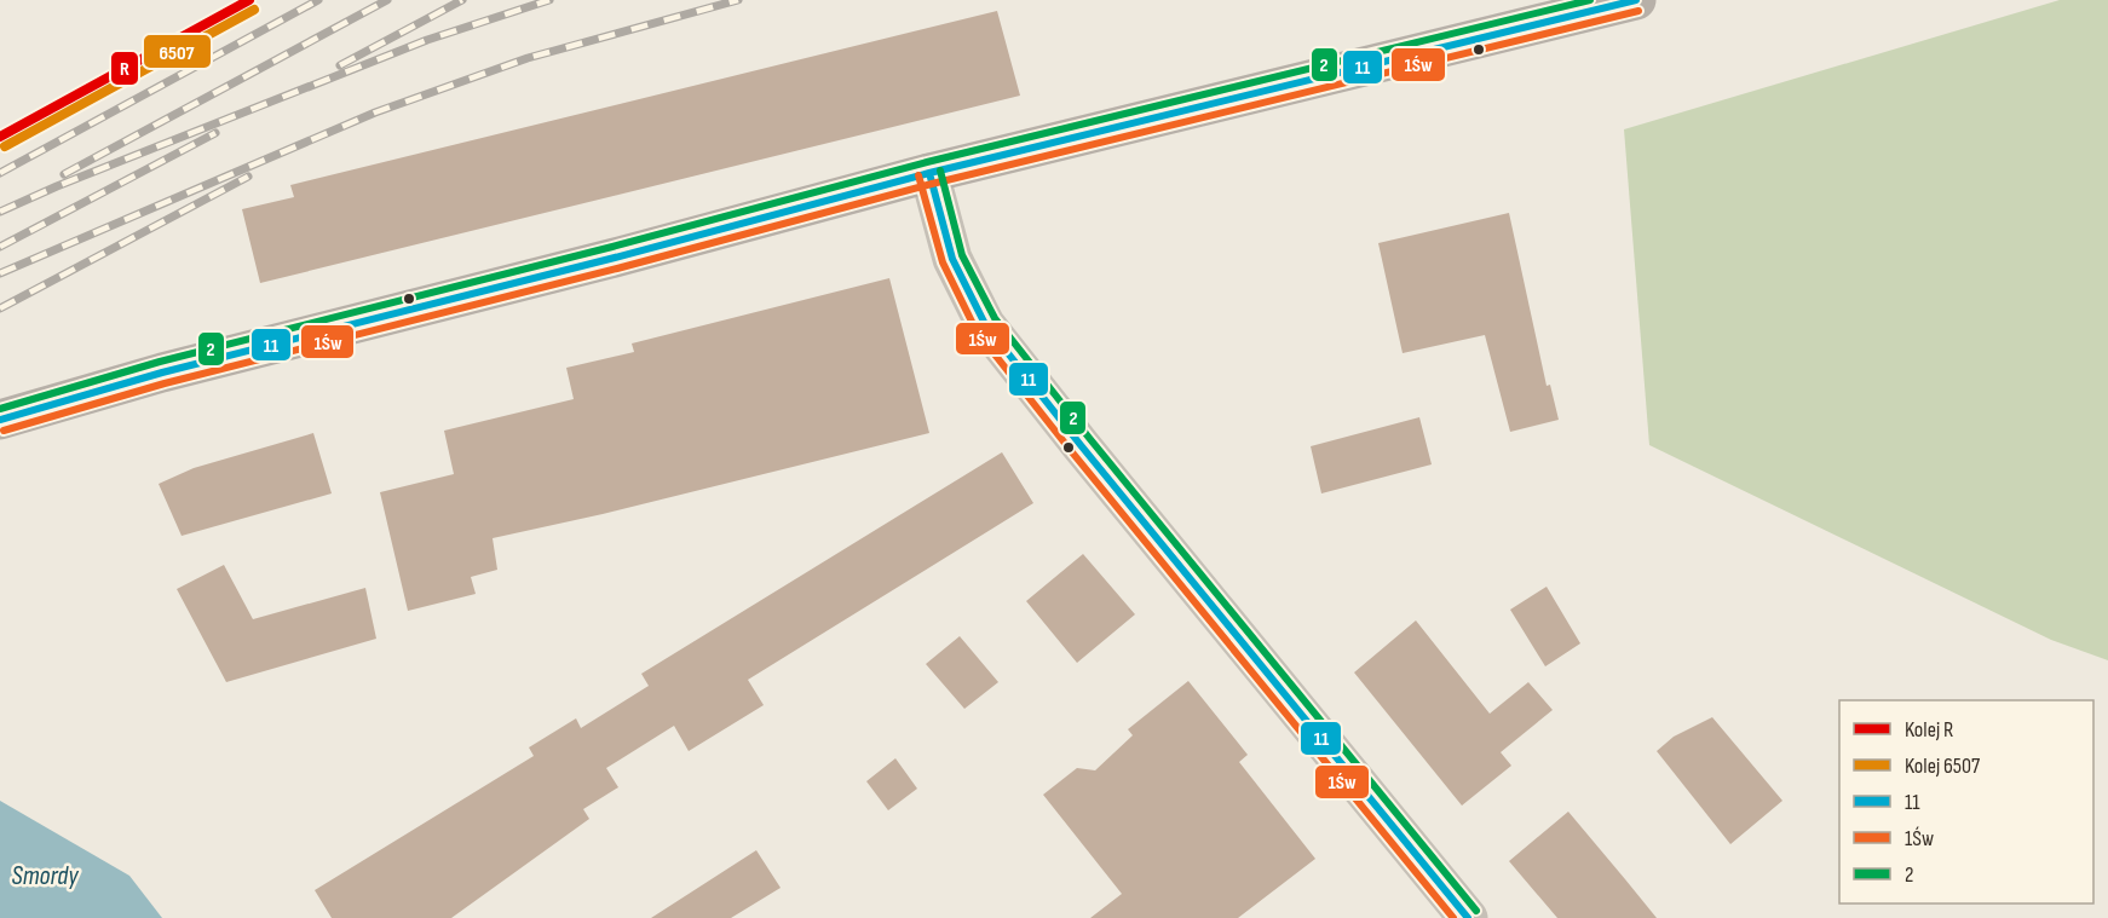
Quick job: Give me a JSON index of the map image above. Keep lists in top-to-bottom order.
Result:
{
  "water": ["Smordy"],
  "lines": [
    "rail line R",
    "transit line 11",
    "transit line 2",
    "rail line 6507",
    "transit line 1Św"
  ],
  "legend": [
    "Kolej R",
    "Kolej 6507",
    "11",
    "1Św",
    "2"
  ]
}
